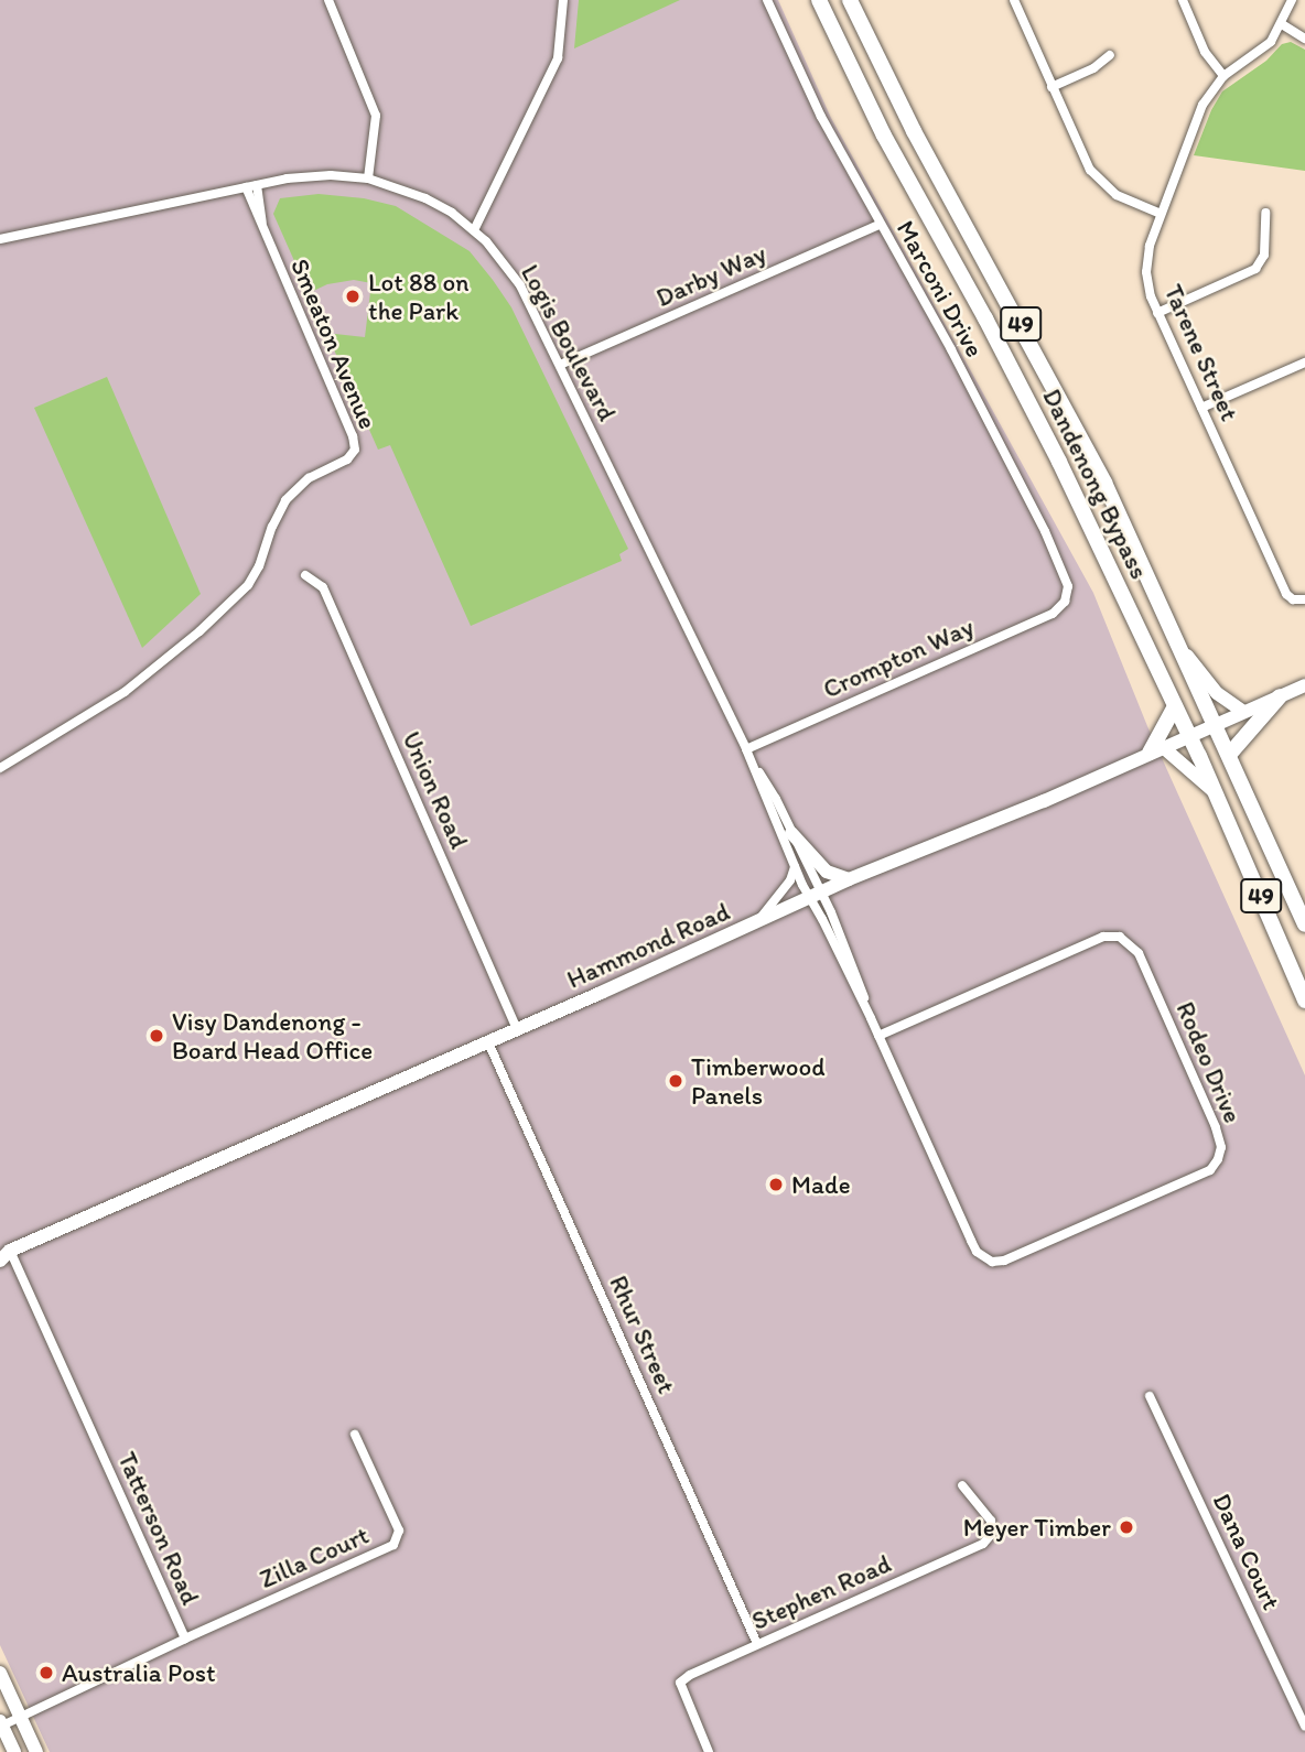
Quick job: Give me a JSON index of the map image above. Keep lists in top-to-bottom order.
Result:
{
  "streets": {
    "highway": ["49", "Dandenong Bypass"],
    "main road": ["Hammond Road"],
    "street": [
      "Darby Way",
      "Marconi Drive",
      "Logis Boulevard",
      "Smeaton Avenue",
      "Tarene Street",
      "Crompton Way",
      "Union Road",
      "Rodeo Drive",
      "Rhur Street",
      "Tatterson Road",
      "Dana Court",
      "Zilla Court",
      "Stephen Road"
    ]
  },
  "crossings": [
    ["Darby Way", "Marconi Drive"],
    ["Darby Way", "Logis Boulevard"],
    ["Marconi Drive", "Crompton Way"],
    ["Logis Boulevard", "Smeaton Avenue"],
    ["Logis Boulevard", "Crompton Way"],
    ["Logis Boulevard", "Hammond Road"],
    ["Logis Boulevard", "Rodeo Drive"],
    ["Dandenong Bypass", "Hammond Road"],
    ["Union Road", "Hammond Road"],
    ["Hammond Road", "Rodeo Drive"],
    ["Hammond Road", "Rhur Street"],
    ["Hammond Road", "Tatterson Road"],
    ["Rhur Street", "Stephen Road"],
    ["Tatterson Road", "Zilla Court"]
  ],
  "places": [
    "Lot 88 on the Park",
    "Visy Dandenong - Board Head Office",
    "Timberwood Panels",
    "Made",
    "Meyer Timber",
    "Australia Post"
  ]
}
